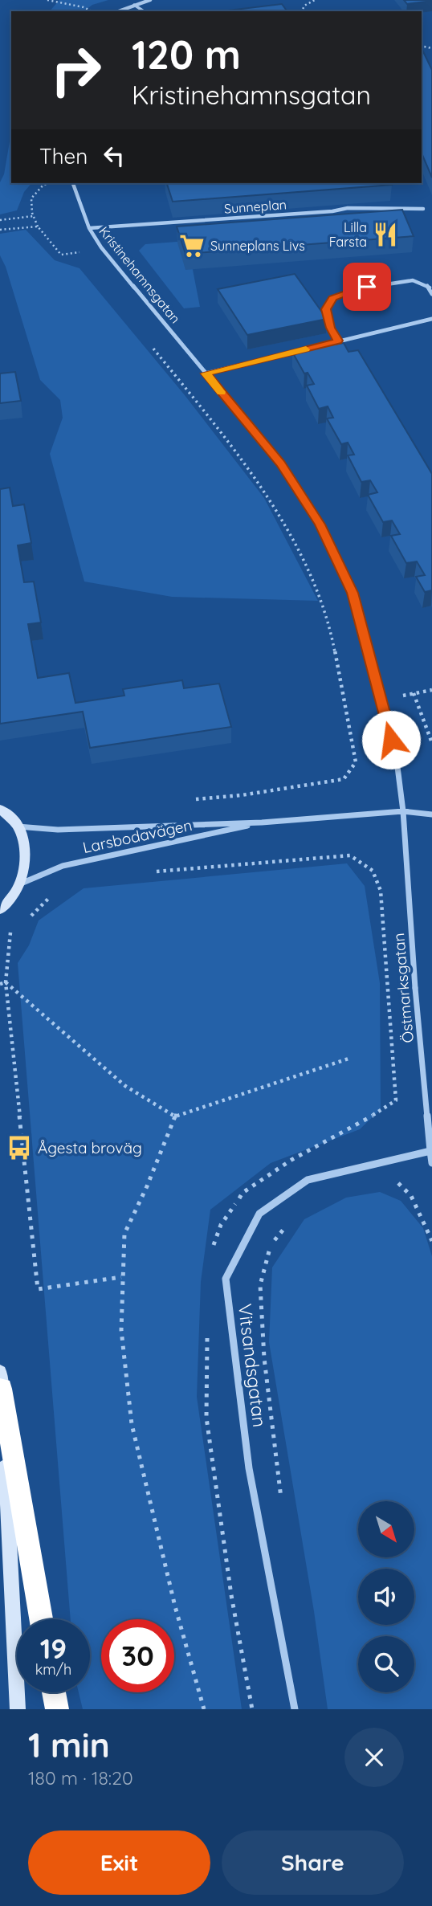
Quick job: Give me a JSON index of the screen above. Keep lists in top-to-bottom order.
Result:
{
  "streets": {
    "street": [
      "Sunneplan",
      "Kristinehamnsgatan",
      "Larsbodavägen",
      "Östmarksgatan",
      "Vitsandsgatan"
    ]
  },
  "crossings": [
    ["Sunneplan", "Kristinehamnsgatan"],
    ["Kristinehamnsgatan", "Larsbodavägen"],
    ["Kristinehamnsgatan", "Östmarksgatan"],
    ["Larsbodavägen", "Östmarksgatan"],
    ["Östmarksgatan", "Vitsandsgatan"]
  ],
  "places": {
    "restaurant": ["Lilla Farsta"],
    "supermarket": ["Sunneplans Livs"],
    "bus stop": ["Ågesta broväg"]
  },
  "north": "bottom right",
  "page": {
    "turn": ["120 m", "Kristinehamnsgatan"],
    "then": "Then",
    "speed": "19 km/h",
    "limit": "30",
    "heading": ["1 min", "180 m · 18:20"],
    "buttons": ["Exit", "Share"]
  }
}
